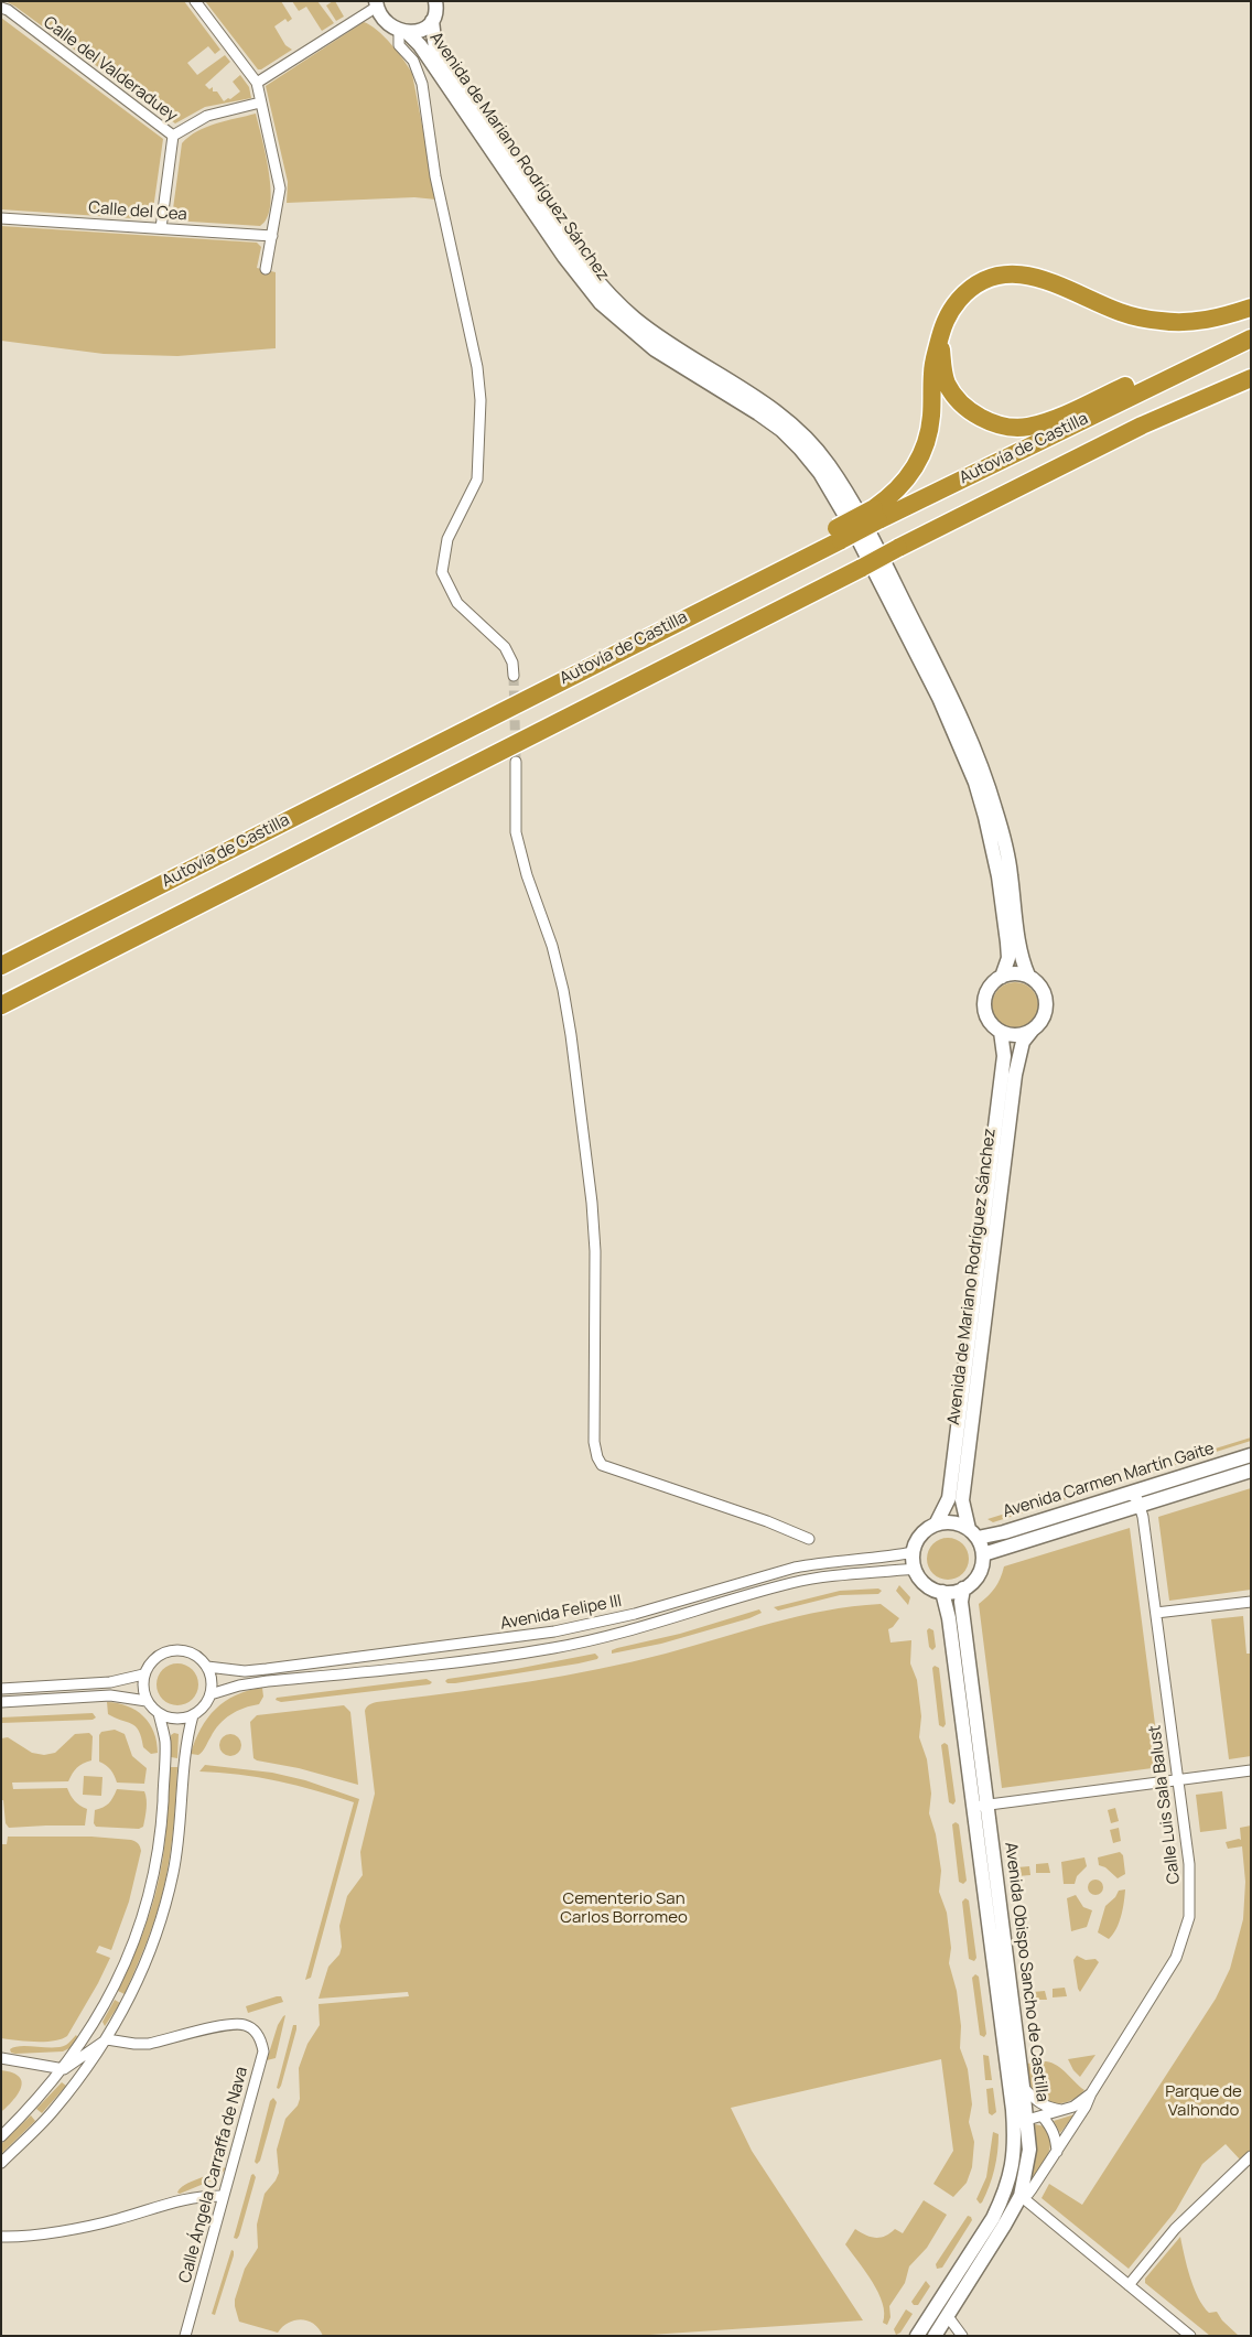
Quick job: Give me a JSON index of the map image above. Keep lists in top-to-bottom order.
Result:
{
  "streets": {
    "highway": ["Autovía de Castilla"],
    "main road": ["Avenida de Mariano Rodríguez Sánchez", "Avenida Carmen Martín Gaite", "Avenida Obispo Sancho de Castilla"],
    "street": [
      "Calle del Valderaduey",
      "Calle del Cea",
      "Avenida Felipe III",
      "Calle Luis Sala Balust",
      "Calle Ángela Carraffa de Nava"
    ]
  },
  "crossings": [
    ["Calle del Valderaduey", "Calle del Cea"],
    ["Avenida de Mariano Rodríguez Sánchez", "Avenida Carmen Martín Gaite"],
    ["Avenida de Mariano Rodríguez Sánchez", "Avenida Felipe III"],
    ["Avenida de Mariano Rodríguez Sánchez", "Avenida Obispo Sancho de Castilla"],
    ["Avenida Carmen Martín Gaite", "Avenida Felipe III"],
    ["Avenida Carmen Martín Gaite", "Calle Luis Sala Balust"],
    ["Avenida Carmen Martín Gaite", "Avenida Obispo Sancho de Castilla"],
    ["Avenida Felipe III", "Avenida Obispo Sancho de Castilla"],
    ["Calle Luis Sala Balust", "Avenida Obispo Sancho de Castilla"]
  ],
  "parks": ["Cementerio San Carlos Borromeo", "Parque de Valhondo"]
}
